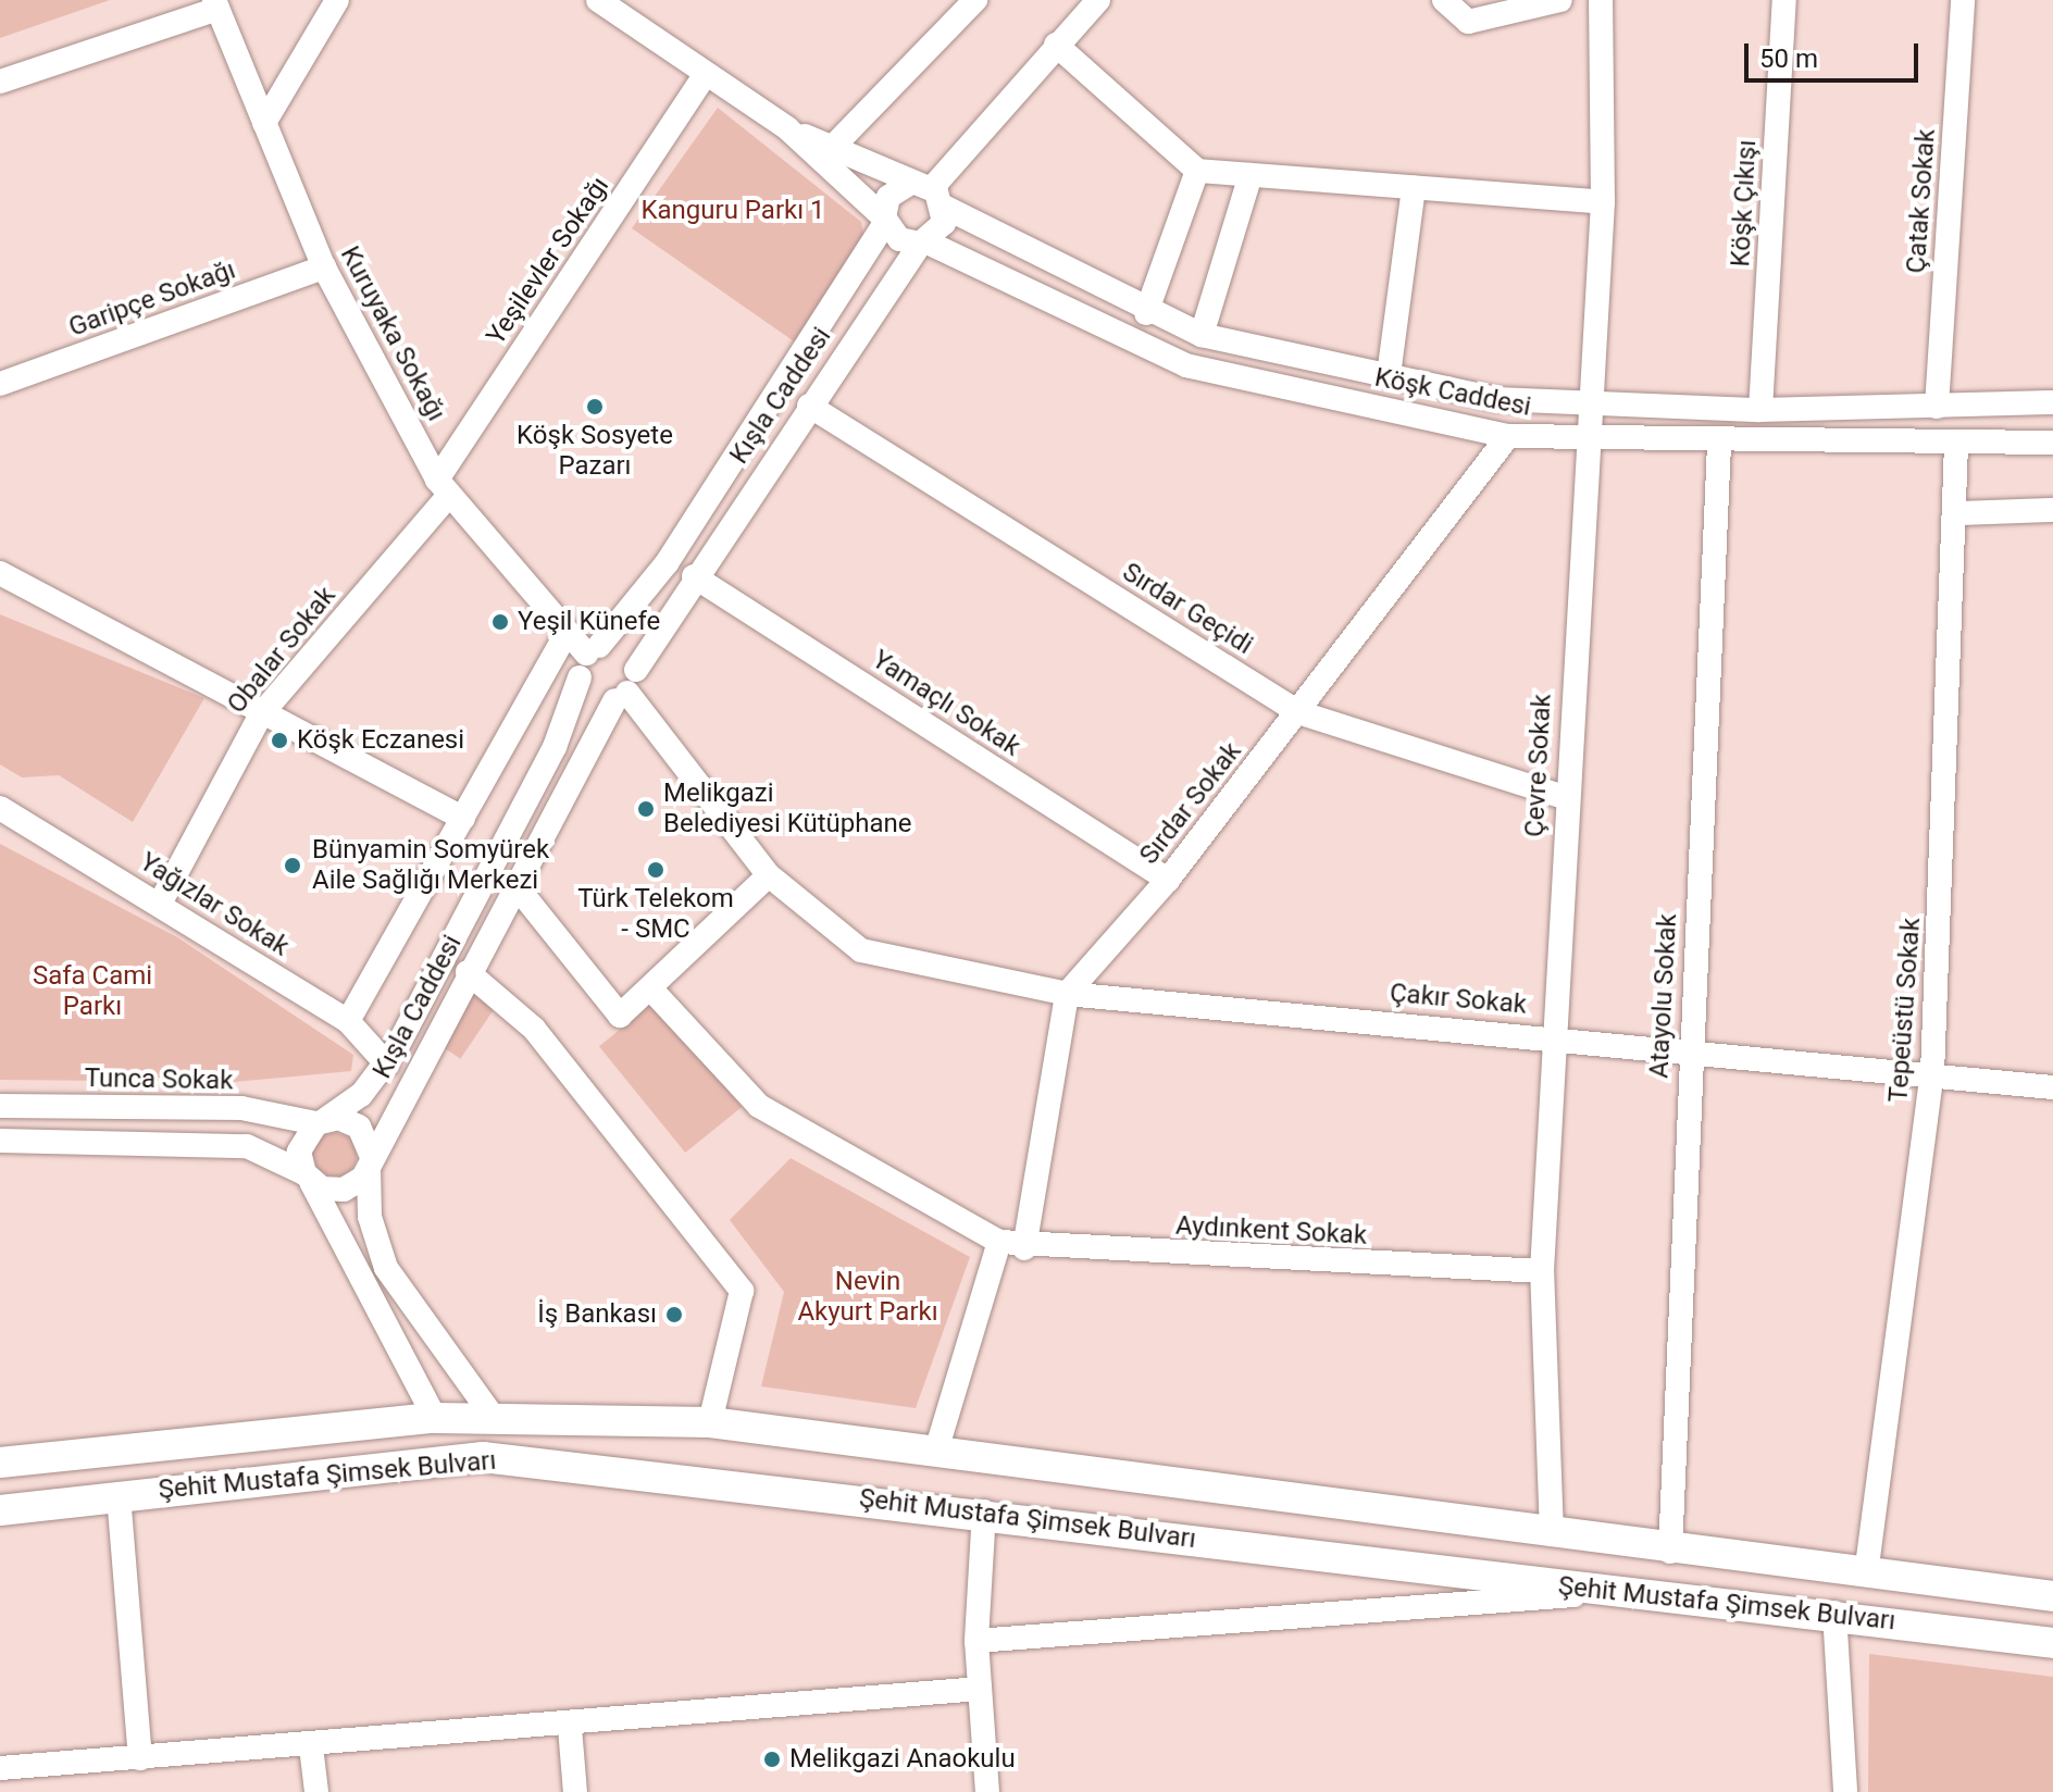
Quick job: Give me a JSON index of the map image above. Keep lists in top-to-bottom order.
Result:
{
  "streets": {
    "main road": ["Şehit Mustafa Şimsek Bulvarı"],
    "street": [
      "Çatak Sokak",
      "Köşk Çıkışı",
      "Yeşilevler Sokağı",
      "Garipçe Sokağı",
      "Kuruyaka Sokağı",
      "Köşk Caddesi",
      "Kışla Caddesi",
      "Sırdar Geçidi",
      "Obalar Sokak",
      "Yamaçlı Sokak",
      "Çevre Sokak",
      "Sırdar Sokak",
      "Yağızlar Sokak",
      "Atayolu Sokak",
      "Çakır Sokak",
      "Tepeüstü Sokak",
      "Tunca Sokak",
      "Aydınkent Sokak"
    ]
  },
  "crossings": [
    ["Çatak Sokak", "Köşk Caddesi"],
    ["Köşk Çıkışı", "Köşk Caddesi"],
    ["Yeşilevler Sokağı", "Kuruyaka Sokağı"],
    ["Yeşilevler Sokağı", "Obalar Sokak"],
    ["Garipçe Sokağı", "Kuruyaka Sokağı"],
    ["Kuruyaka Sokağı", "Kışla Caddesi"],
    ["Kuruyaka Sokağı", "Obalar Sokak"],
    ["Köşk Caddesi", "Kışla Caddesi"],
    ["Köşk Caddesi", "Çevre Sokak"],
    ["Köşk Caddesi", "Sırdar Sokak"],
    ["Köşk Caddesi", "Atayolu Sokak"],
    ["Köşk Caddesi", "Tepeüstü Sokak"],
    ["Kışla Caddesi", "Sırdar Geçidi"],
    ["Kışla Caddesi", "Yamaçlı Sokak"],
    ["Kışla Caddesi", "Yağızlar Sokak"],
    ["Kışla Caddesi", "Tunca Sokak"],
    ["Sırdar Geçidi", "Çevre Sokak"],
    ["Sırdar Geçidi", "Sırdar Sokak"],
    ["Obalar Sokak", "Yağızlar Sokak"],
    ["Yamaçlı Sokak", "Sırdar Sokak"],
    ["Çevre Sokak", "Çakır Sokak"],
    ["Çevre Sokak", "Aydınkent Sokak"],
    ["Çevre Sokak", "Şehit Mustafa Şimsek Bulvarı"],
    ["Sırdar Sokak", "Çakır Sokak"],
    ["Atayolu Sokak", "Çakır Sokak"],
    ["Atayolu Sokak", "Şehit Mustafa Şimsek Bulvarı"],
    ["Çakır Sokak", "Tepeüstü Sokak"],
    ["Tepeüstü Sokak", "Şehit Mustafa Şimsek Bulvarı"]
  ],
  "parks": ["Kanguru Parkı 1", "Safa Cami Parkı", "Nevin Akyurt Parkı"],
  "places": [
    "Köşk Sosyete Pazarı",
    "Yeşil Künefe",
    "Köşk Eczanesi",
    "Melikgazi Belediyesi Kütüphane",
    "Bünyamin Somyürek Aile Sağlığı Merkezi",
    "Türk Telekom - SMC",
    "İş Bankası",
    "Melikgazi Anaokulu"
  ],
  "scale_bar": "50 m"
}
